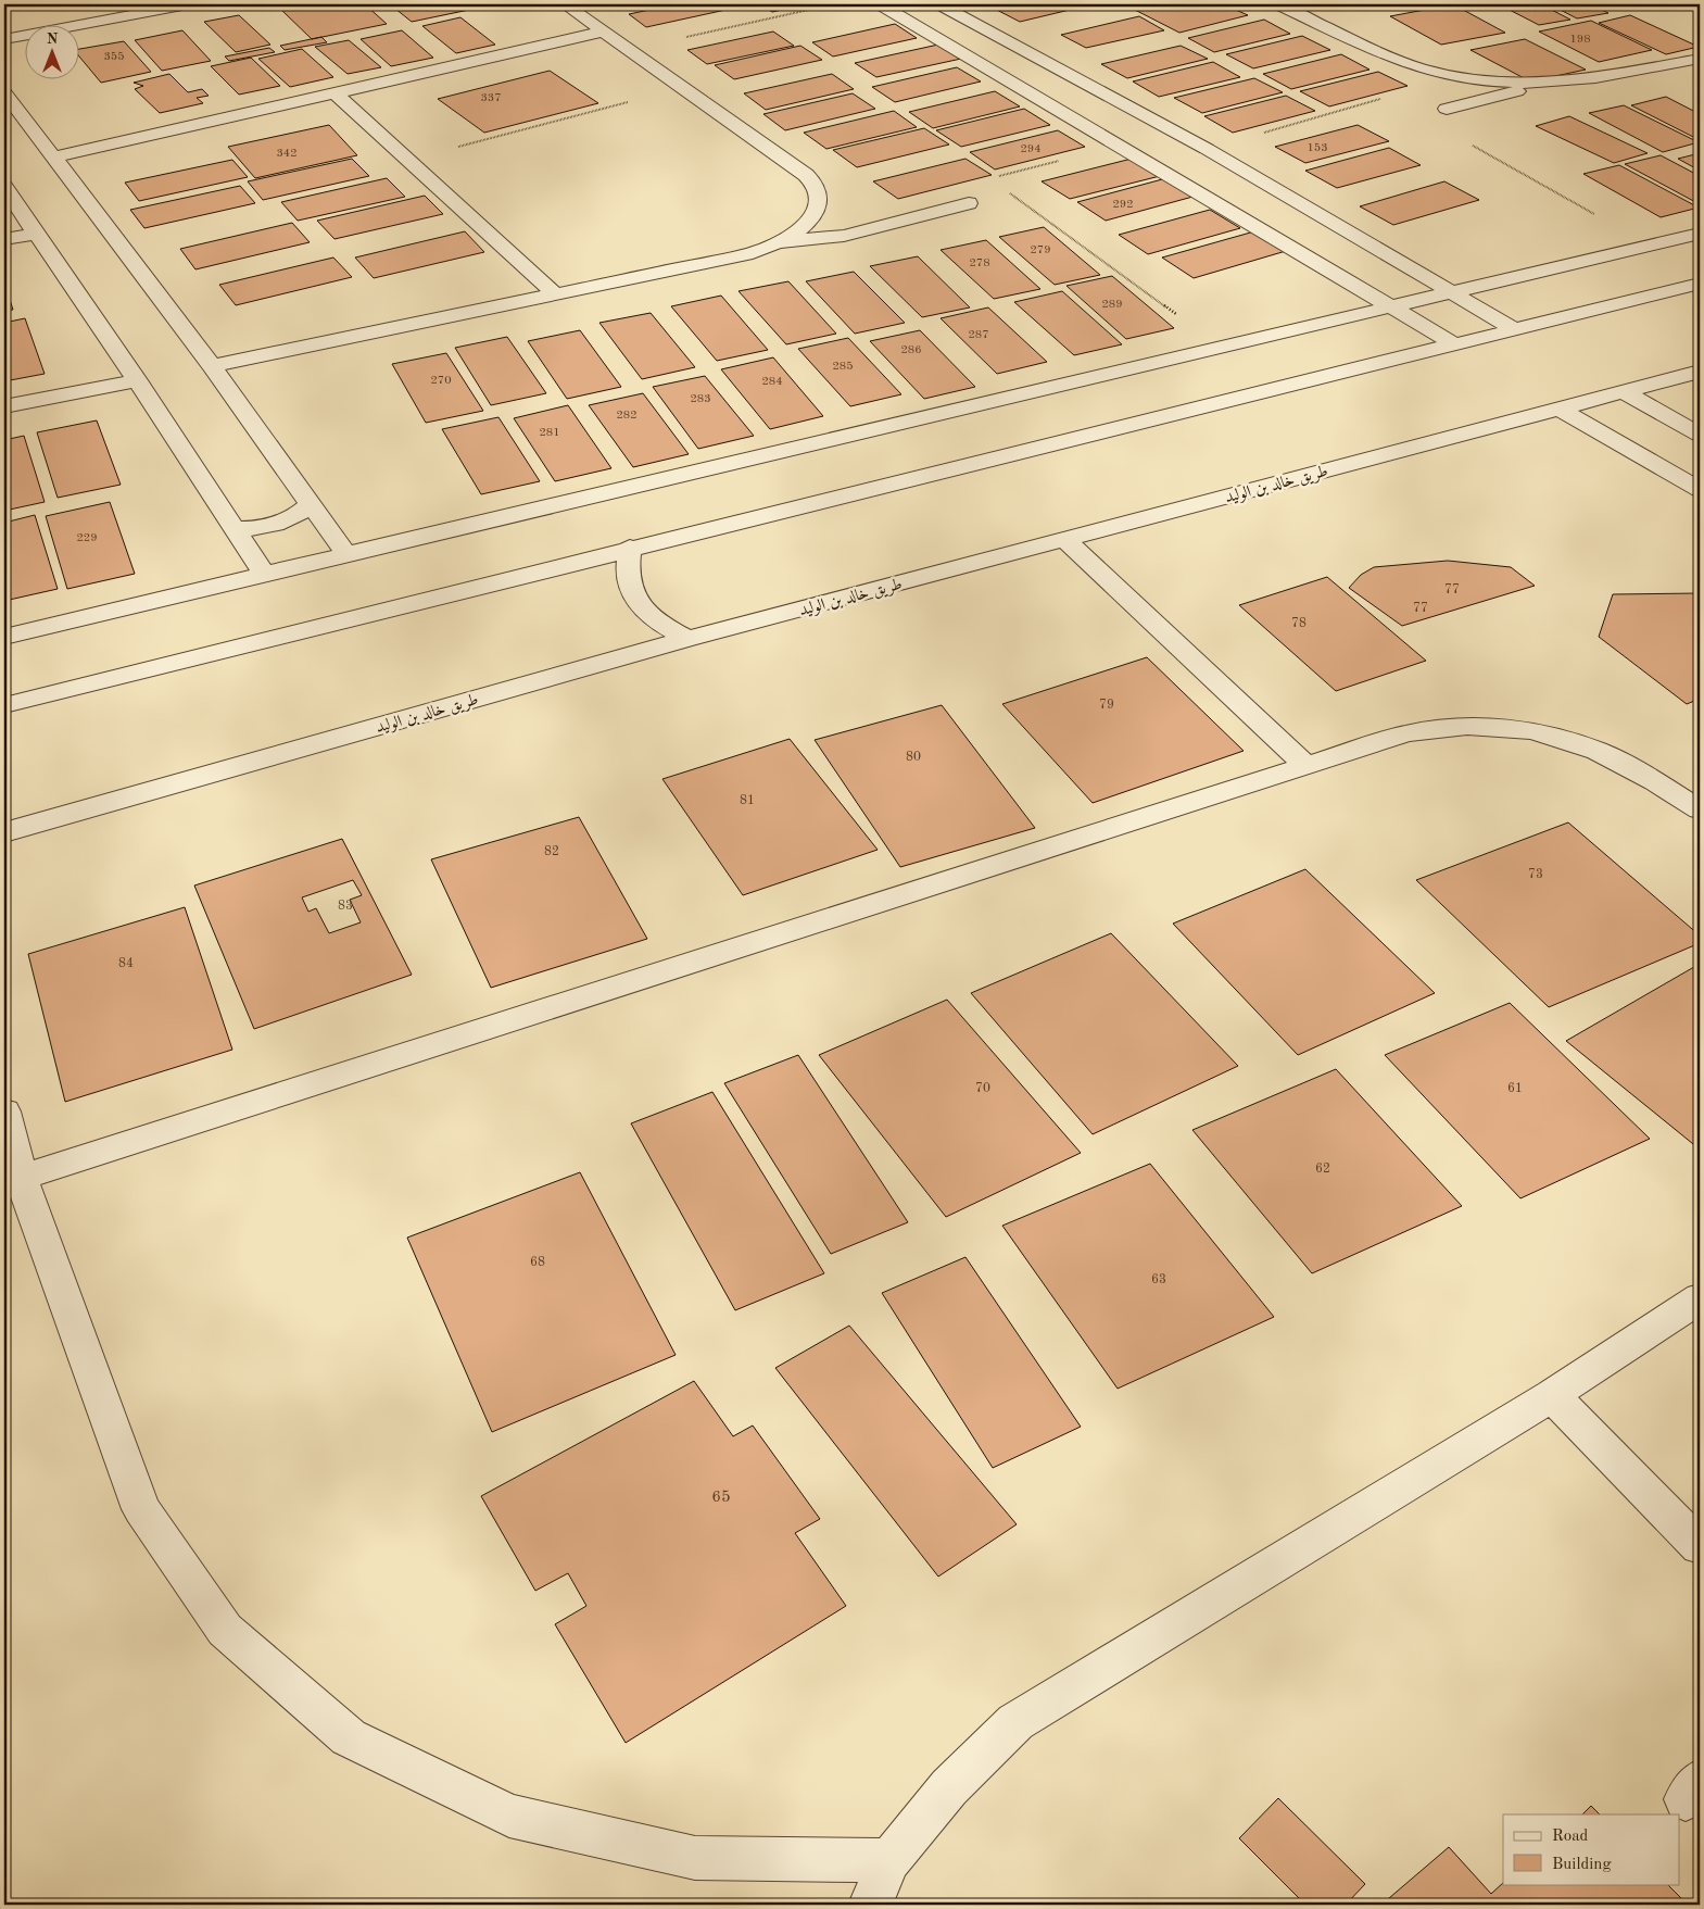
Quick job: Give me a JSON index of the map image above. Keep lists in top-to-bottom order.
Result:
{
  "streets": {
    "street": ["طريق خالد بن الوليد"]
  },
  "house_numbers": [
    "198",
    "355",
    "337",
    "153",
    "294",
    "342",
    "292",
    "279",
    "278",
    "289",
    "287",
    "286",
    "285",
    "270",
    "284",
    "283",
    "282",
    "281",
    "229",
    "77",
    "77",
    "78",
    "79",
    "80",
    "81",
    "82",
    "73",
    "83",
    "84",
    "70",
    "61",
    "62",
    "68",
    "63",
    "65"
  ],
  "legend": ["Road", "Building"],
  "north": "top"
}
